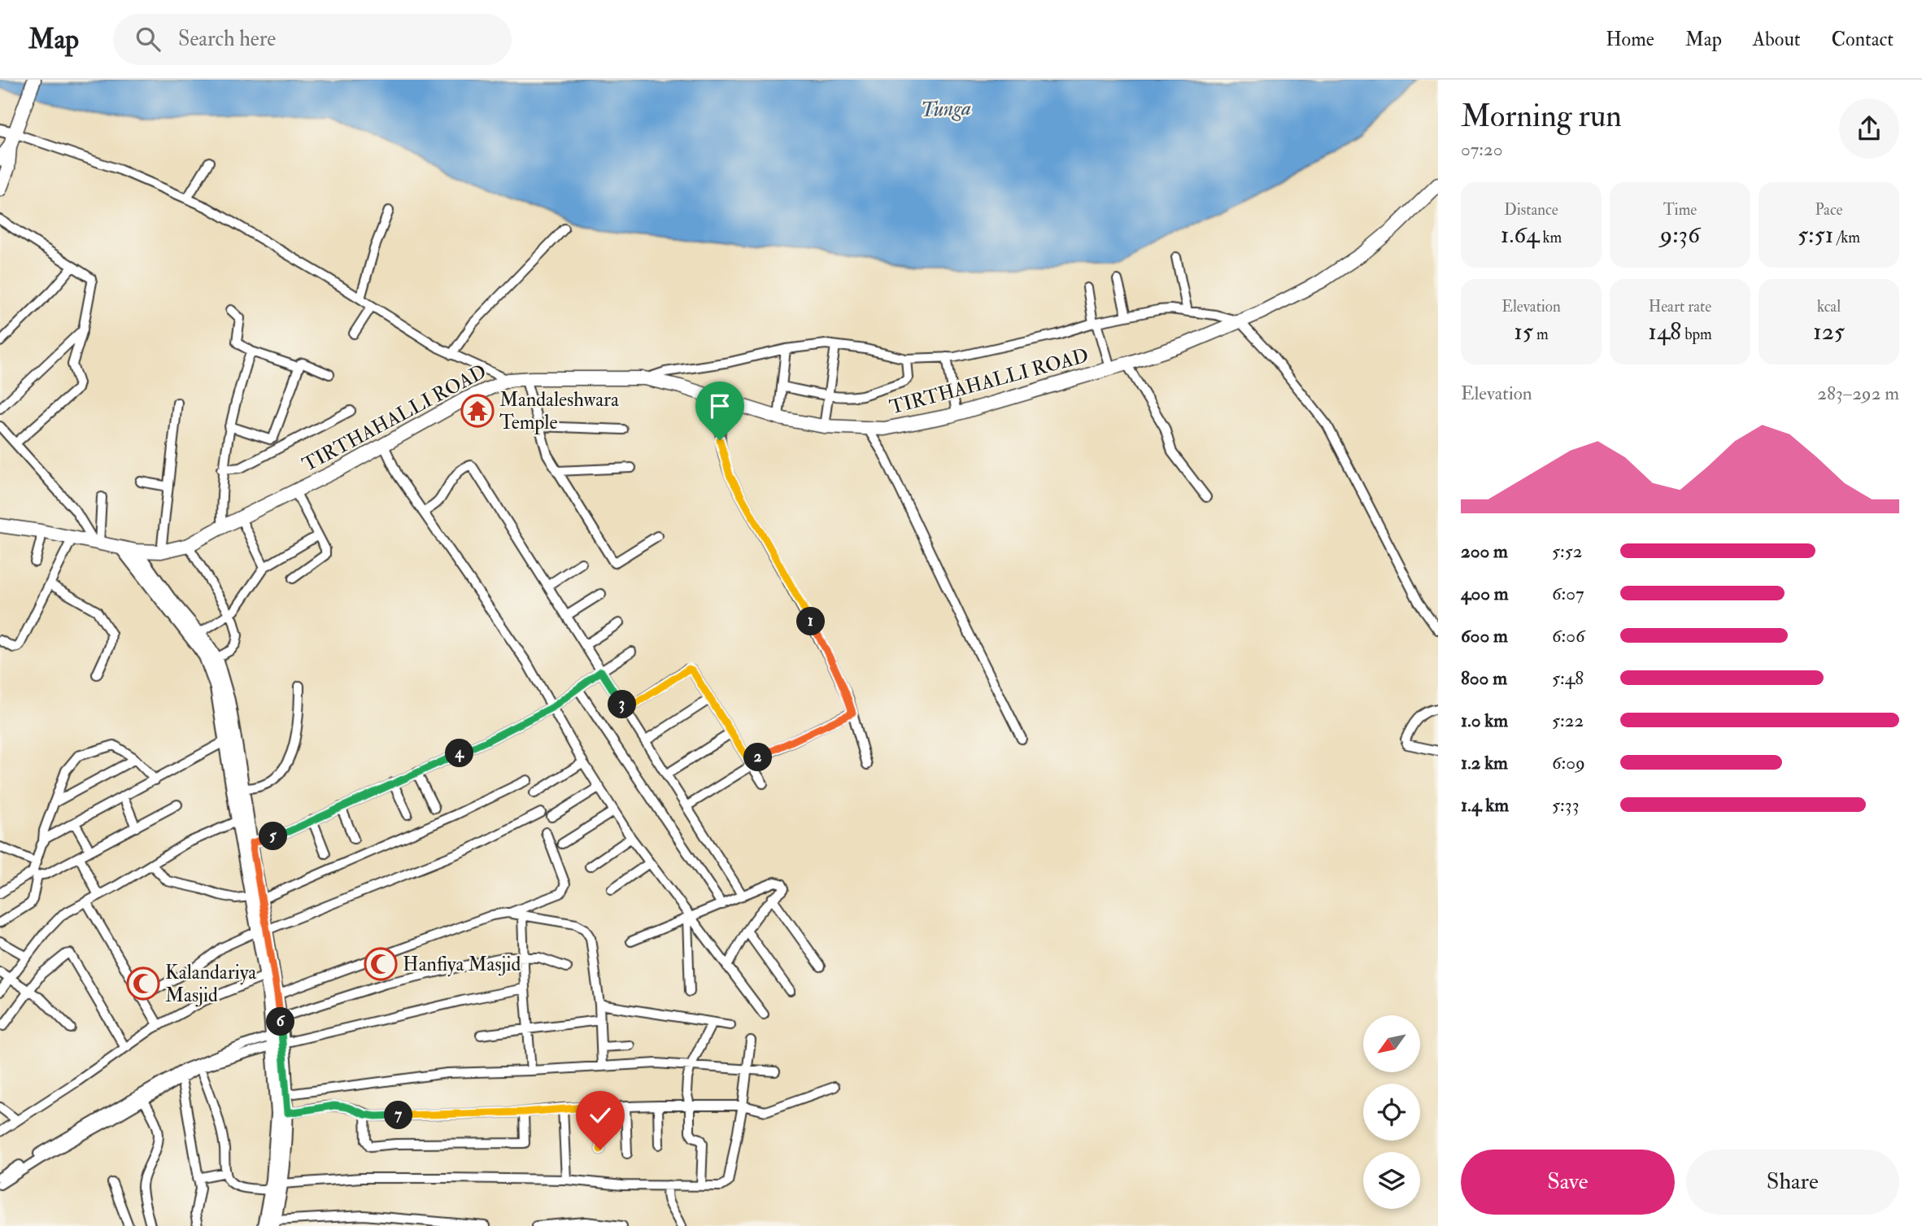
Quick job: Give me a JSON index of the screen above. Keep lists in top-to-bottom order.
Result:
{
  "streets": {
    "highway": ["TIRTHAHALLI ROAD"]
  },
  "water": ["Tunga"],
  "places": {
    "temple": ["Mandaleshwara Temple"],
    "mosque": ["Hanfiya Masjid", "Kalandariya Masjid"]
  },
  "north": "bottom left",
  "page": {
    "header": "Map",
    "search": "Search here",
    "nav": [
      "Home",
      "Map",
      "About",
      "Contact"
    ],
    "heading": ["Morning run", "07:20"],
    "stats": [
      ["Distance", "1.64 km"],
      ["Time", "9:36"],
      ["Pace", "5:51 /km"],
      ["Elevation", "15 m"],
      ["Heart rate", "148 bpm"],
      ["kcal", "125"]
    ],
    "chart": ["Elevation", "283–292 m"],
    "list": [
      {
        "name": "200 m",
        "note": "5:52"
      },
      {
        "name": "400 m",
        "note": "6:07"
      },
      {
        "name": "600 m",
        "note": "6:06"
      },
      {
        "name": "800 m",
        "note": "5:48"
      },
      {
        "name": "1.0 km",
        "note": "5:22"
      },
      {
        "name": "1.2 km",
        "note": "6:09"
      },
      {
        "name": "1.4 km",
        "note": "5:33"
      }
    ],
    "pins": [
      "1",
      "3",
      "4",
      "2",
      "5",
      "6",
      "7"
    ],
    "buttons": ["Save", "Share"]
  }
}
